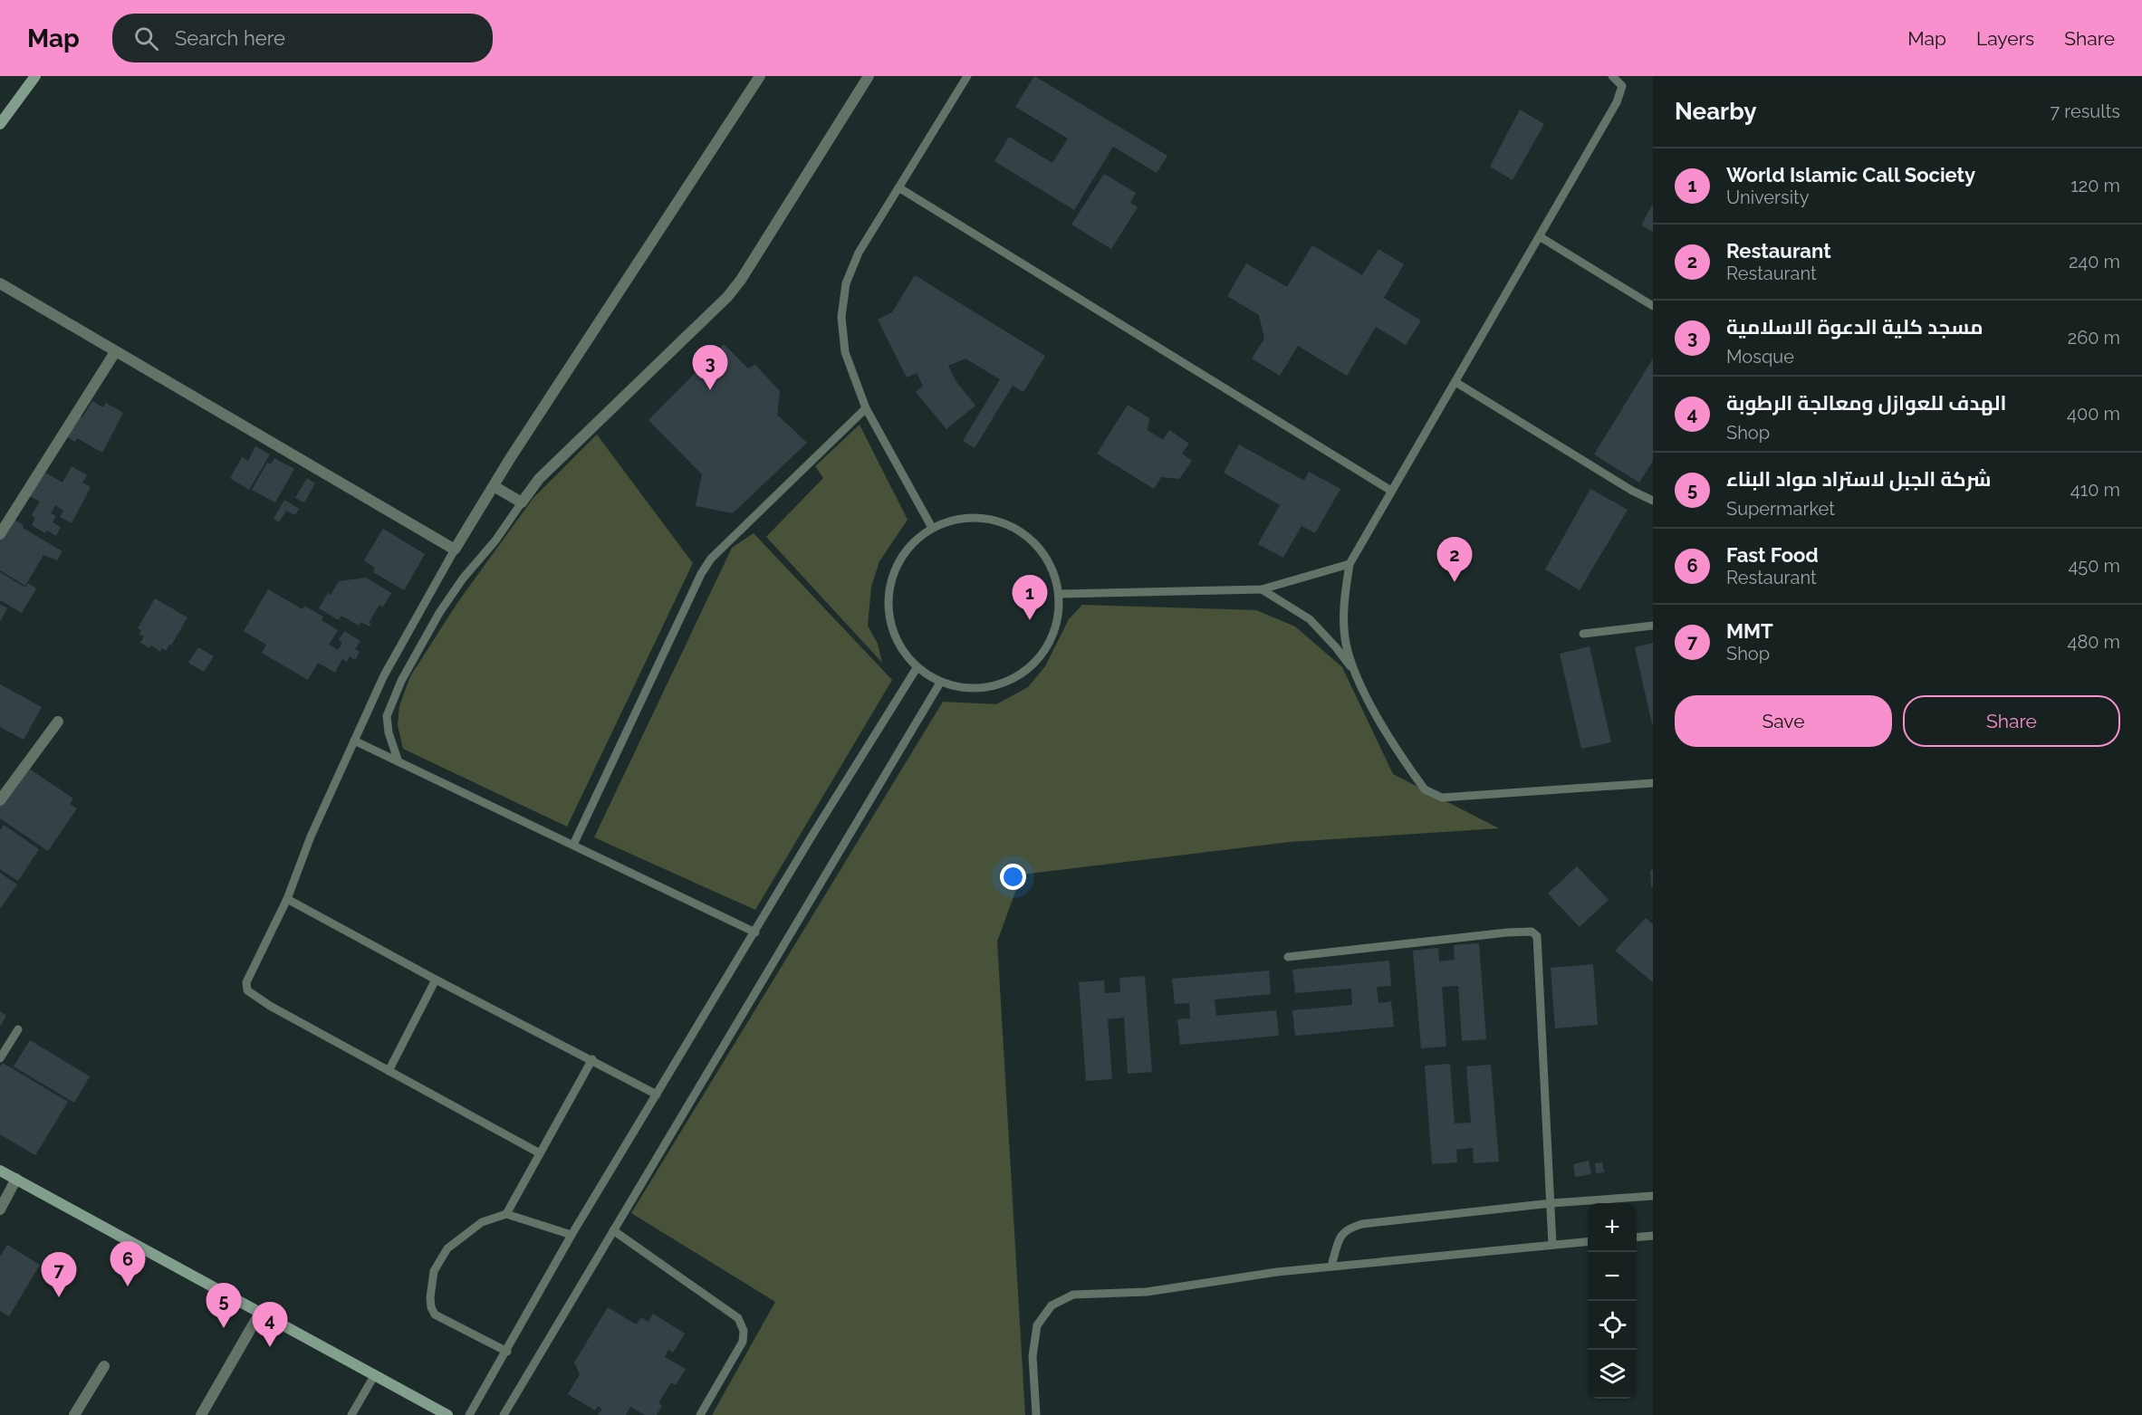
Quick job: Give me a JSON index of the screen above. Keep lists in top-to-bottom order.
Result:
{
  "page": {
    "header": "Map",
    "search": "Search here",
    "nav": ["Map", "Layers", "Share"],
    "heading": ["Nearby", "7 results"],
    "list": [
      {
        "mark": "1",
        "name": "World Islamic Call Society",
        "note": "University",
        "value": "120 m"
      },
      {
        "mark": "2",
        "name": "Restaurant",
        "note": "Restaurant",
        "value": "240 m"
      },
      {
        "mark": "3",
        "name": "مسجد كلية الدعوة الاسلامية",
        "note": "Mosque",
        "value": "260 m"
      },
      {
        "mark": "4",
        "name": "الهدف للعوازل ومعالجة الرطوبة",
        "note": "Shop",
        "value": "400 m"
      },
      {
        "mark": "5",
        "name": "شركة الجبل لاستراد مواد البناء",
        "note": "Supermarket",
        "value": "410 m"
      },
      {
        "mark": "6",
        "name": "Fast Food",
        "note": "Restaurant",
        "value": "450 m"
      },
      {
        "mark": "7",
        "name": "MMT",
        "note": "Shop",
        "value": "480 m"
      }
    ],
    "pins": [
      "3",
      "2",
      "1",
      "6",
      "7",
      "5",
      "4"
    ],
    "buttons": ["Save", "Share"],
    "map_buttons": ["+", "−"]
  }
}
